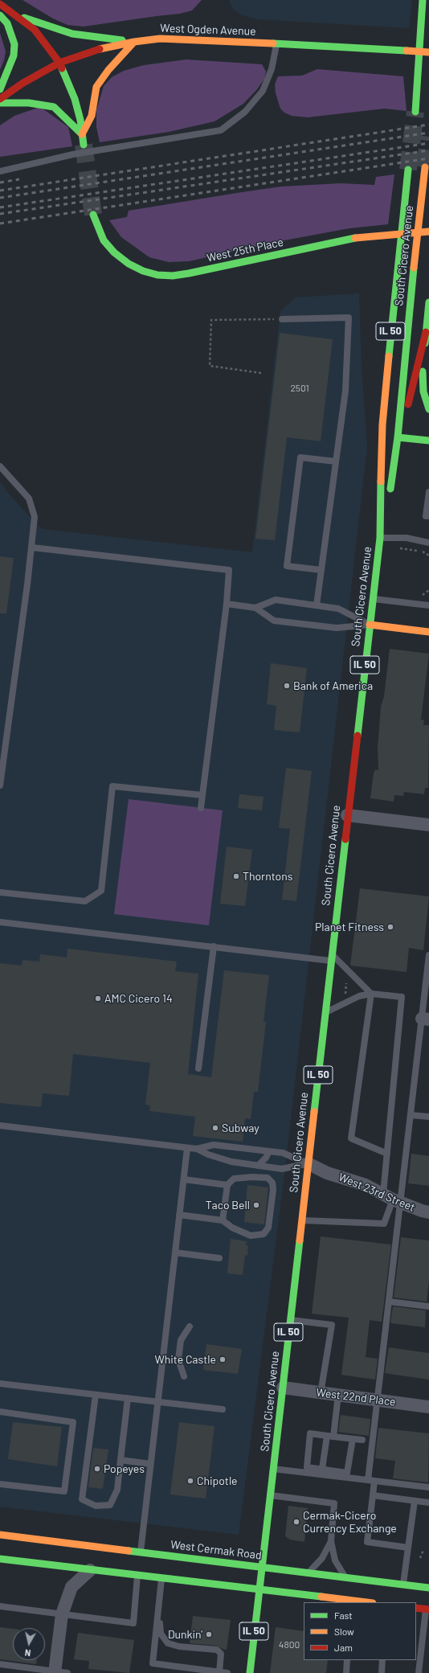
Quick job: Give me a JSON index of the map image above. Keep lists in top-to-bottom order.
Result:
{
  "streets": {
    "main road": [
      "West Ogden Avenue",
      "West 25th Place",
      "South Cicero Avenue",
      "IL 50",
      "West Cermak Road"
    ],
    "street": ["West 23rd Street", "West 22nd Place"]
  },
  "crossings": [
    ["South Cicero Avenue", "West 23rd Street"],
    ["South Cicero Avenue", "West 22nd Place"],
    ["South Cicero Avenue", "West Cermak Road"]
  ],
  "places": [
    "Bank of America",
    "Thorntons",
    "Planet Fitness",
    "AMC Cicero 14",
    "Subway",
    "Taco Bell",
    "White Castle",
    "Popeyes",
    "Chipotle",
    "Cermak-Cicero Currency Exchange",
    "Dunkin'"
  ],
  "house_numbers": ["2501", "4800"],
  "legend": ["Fast", "Slow", "Jam"],
  "north": "bottom"
}
